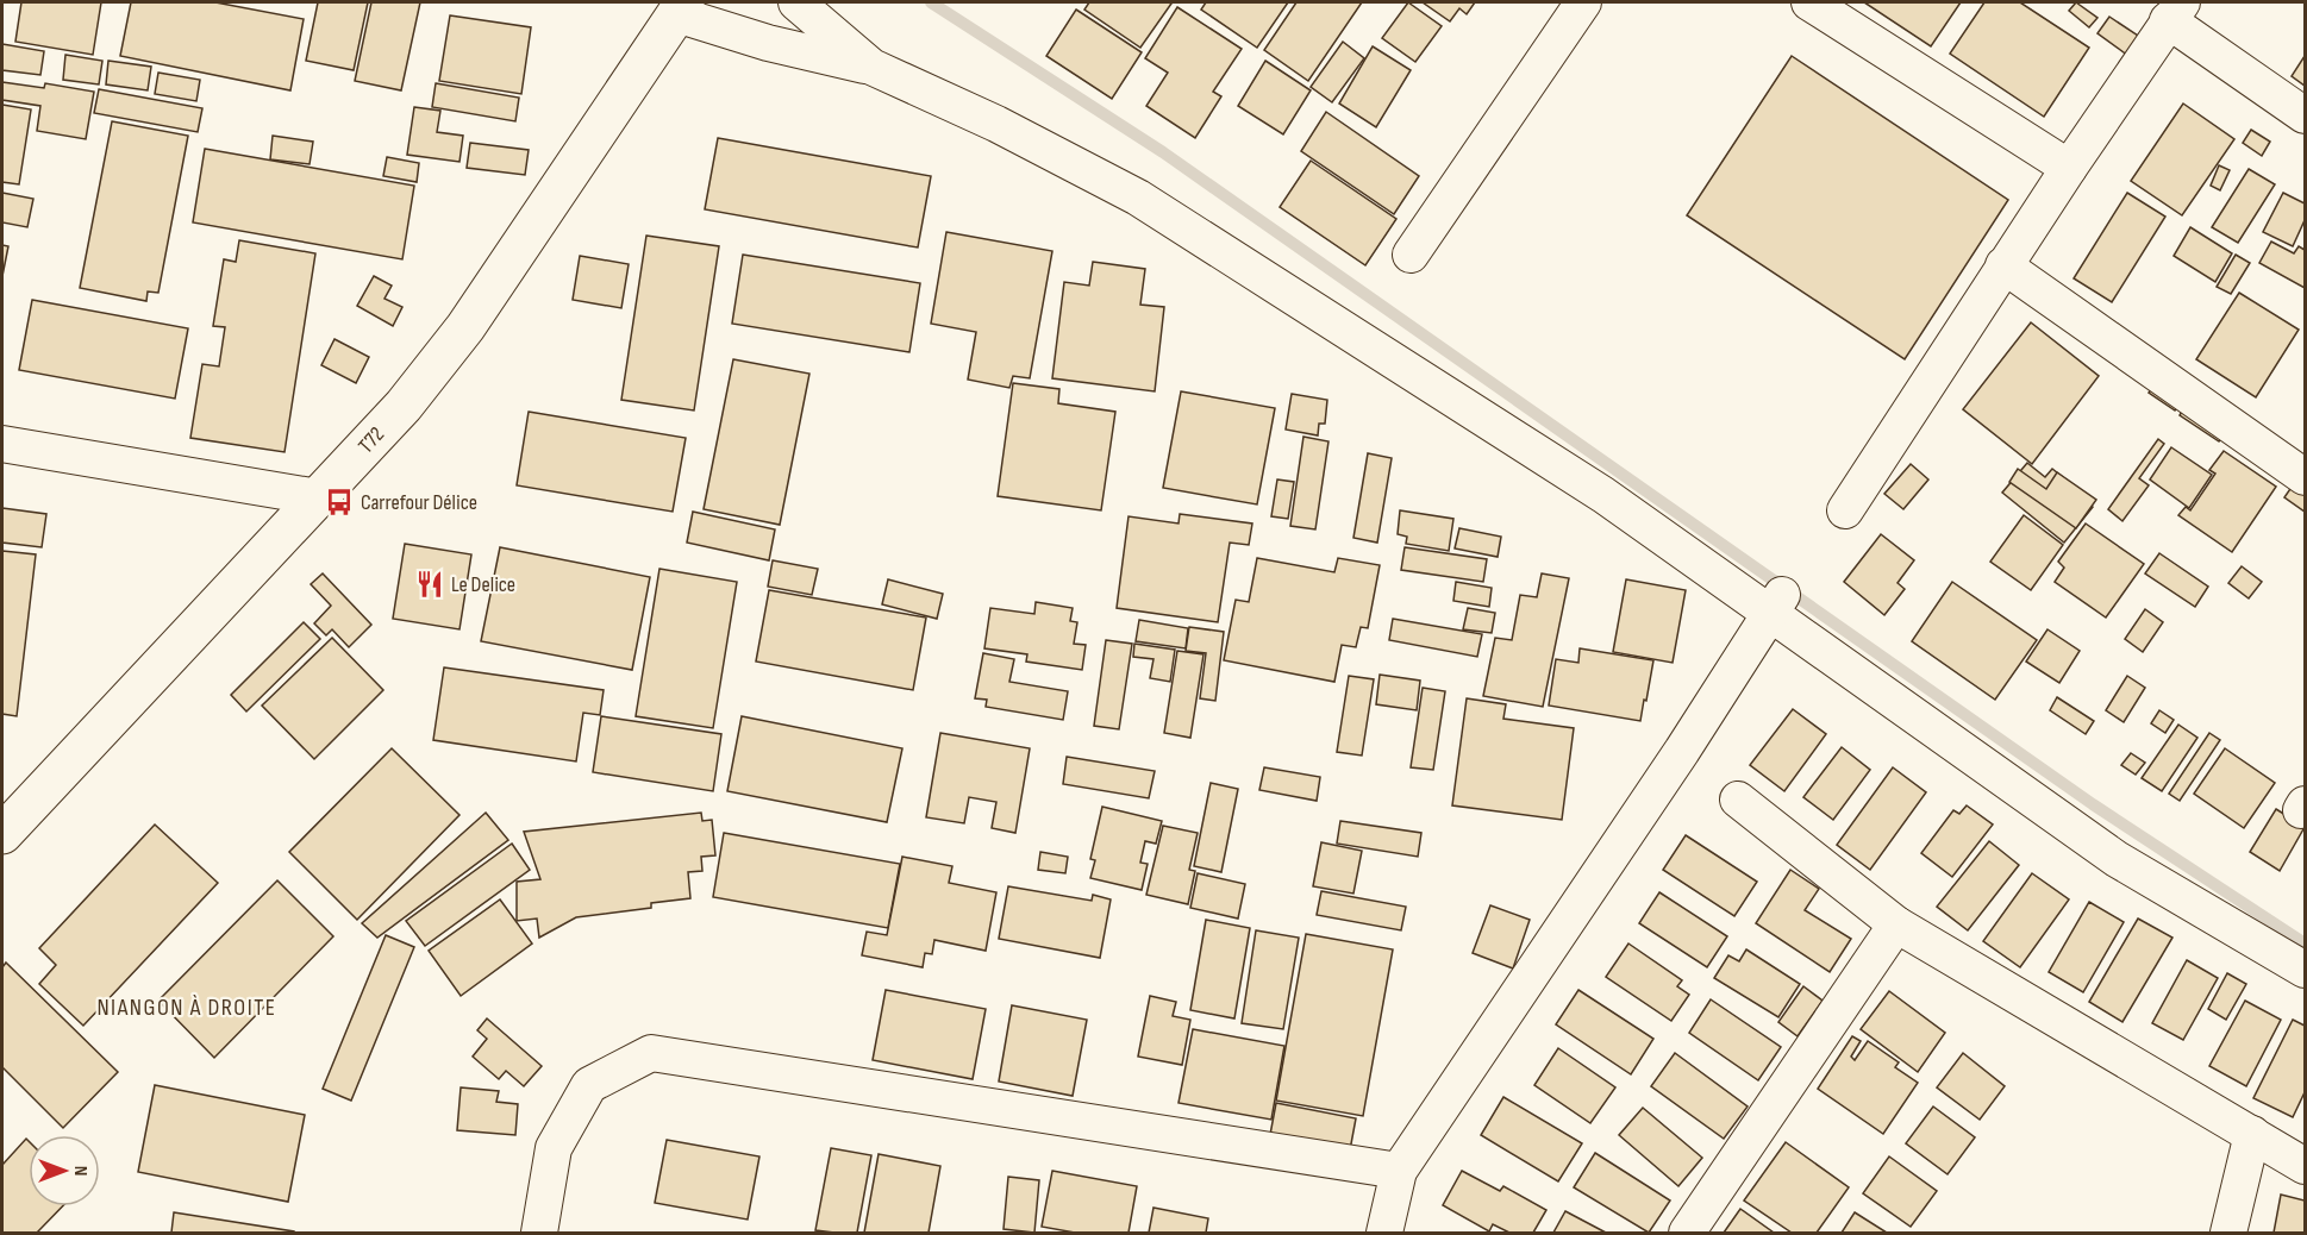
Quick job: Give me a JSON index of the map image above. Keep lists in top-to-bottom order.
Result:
{
  "streets": {
    "street": ["T72"]
  },
  "districts": ["NIANGON À DROITE"],
  "places": {
    "bus stop": ["Carrefour Délice"],
    "restaurant": ["Le Delice"]
  },
  "north": "right"
}
